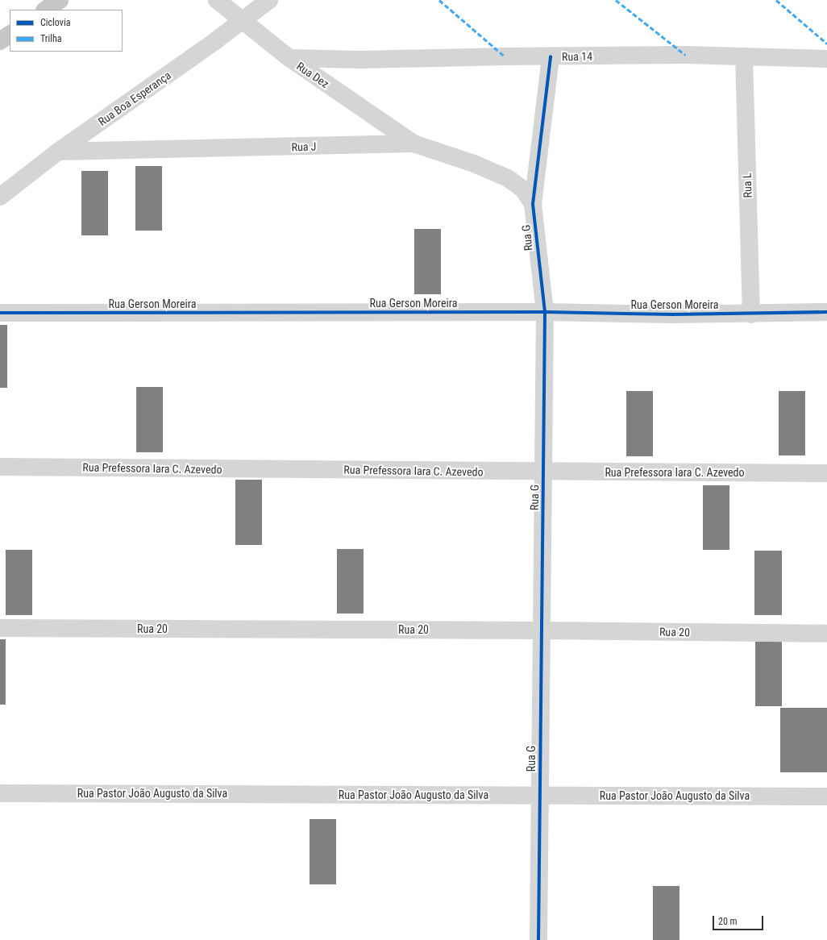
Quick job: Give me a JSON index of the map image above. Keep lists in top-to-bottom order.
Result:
{
  "streets": {
    "street": [
      "Rua 14",
      "Rua Dez",
      "Rua Boa Esperança",
      "Rua J",
      "Rua L",
      "Rua G",
      "Rua Gerson Moreira",
      "Rua Prefessora Iara C. Azevedo",
      "Rua 20",
      "Rua Pastor João Augusto da Silva"
    ]
  },
  "crossings": [
    ["Rua 14", "Rua Dez"],
    ["Rua 14", "Rua L"],
    ["Rua 14", "Rua G"],
    ["Rua Dez", "Rua Boa Esperança"],
    ["Rua Dez", "Rua J"],
    ["Rua Boa Esperança", "Rua J"],
    ["Rua J", "Rua G"],
    ["Rua L", "Rua Gerson Moreira"],
    ["Rua G", "Rua Gerson Moreira"],
    ["Rua G", "Rua Prefessora Iara C. Azevedo"],
    ["Rua G", "Rua 20"],
    ["Rua G", "Rua Pastor João Augusto da Silva"]
  ],
  "legend": ["Ciclovia", "Trilha"],
  "scale_bar": "20 m"
}
